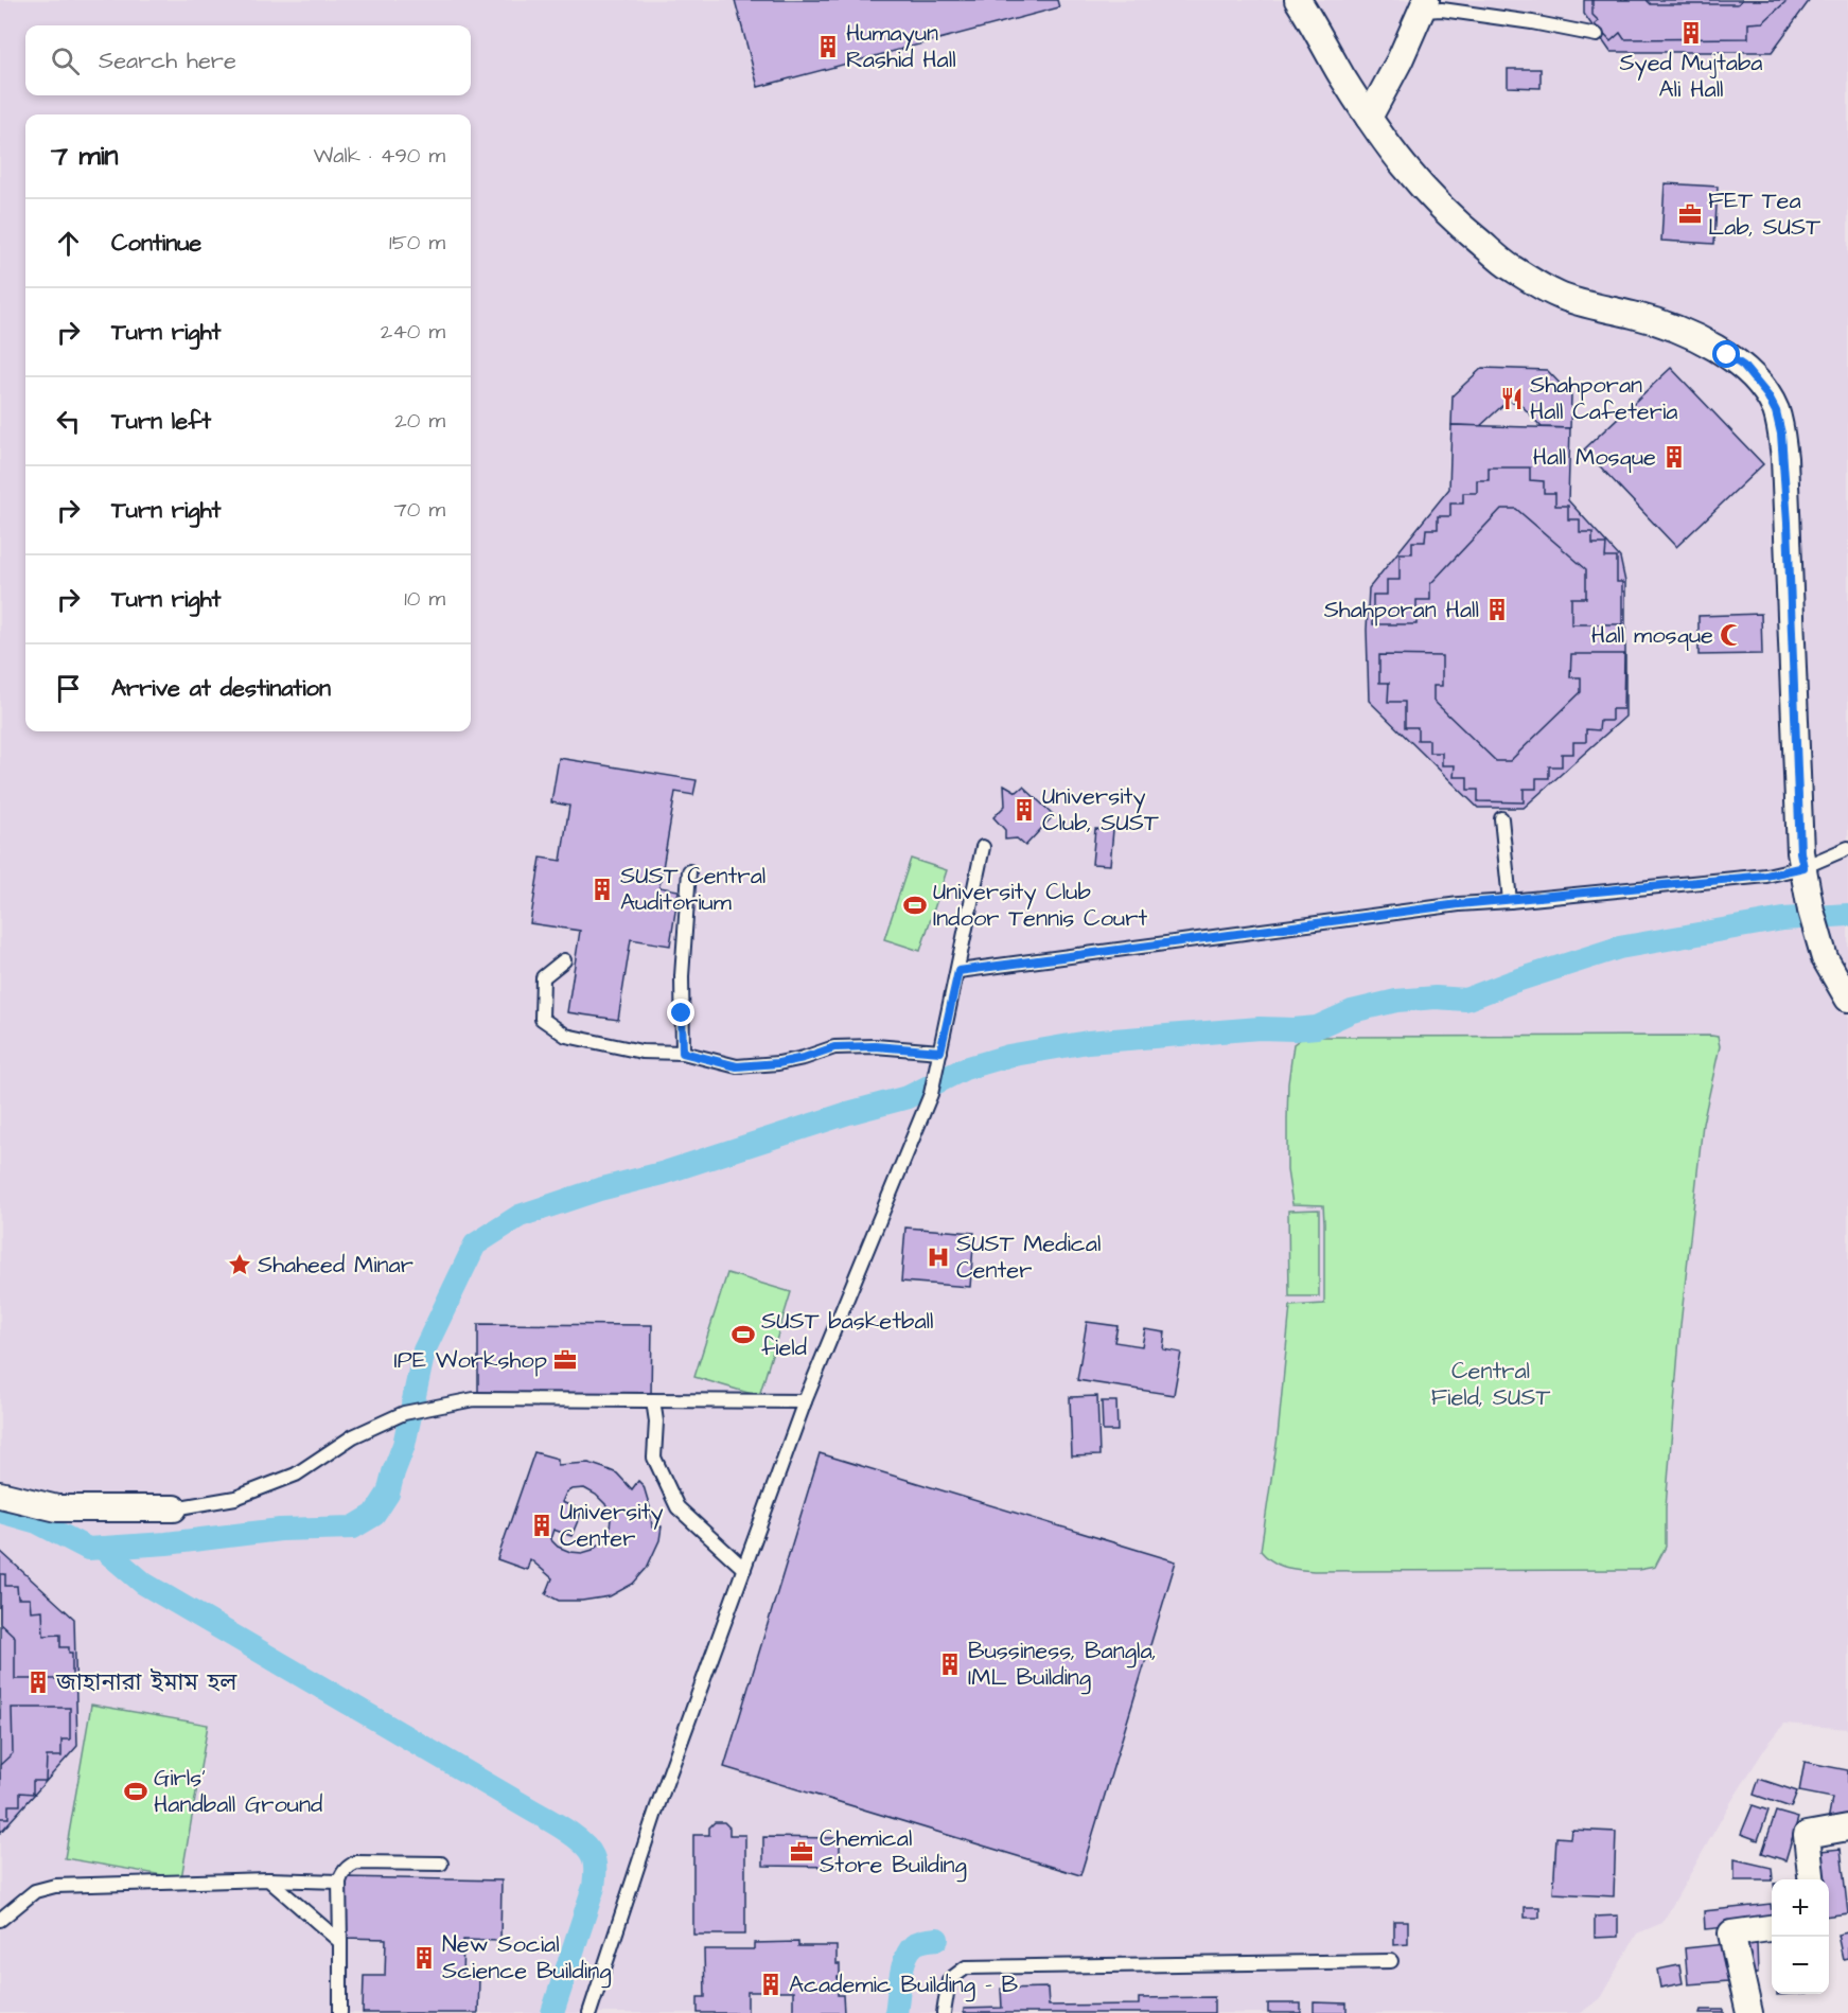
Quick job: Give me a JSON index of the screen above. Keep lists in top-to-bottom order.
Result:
{
  "parks": ["Central Field, SUST"],
  "places": {
    "building": [
      "Syed Mujtaba Ali Hall",
      "Humayun Rashid Hall",
      "Hall Mosque",
      "Shahporan Hall",
      "University Club, SUST",
      "SUST Central Auditorium",
      "University Center",
      "Bussiness, Bangla, IML Building",
      "জাহানারা ইমাম হল",
      "New Social Science Building",
      "Academic Building - B"
    ],
    "office": ["FET Tea Lab, SUST", "IPE Workshop", "Chemical Store Building"],
    "restaurant": ["Shahporan Hall Cafeteria"],
    "mosque": ["Hall mosque"],
    "sports": ["University Club Indoor Tennis Court", "SUST basketball field", "Girls' Handball Ground"],
    "hospital": ["SUST Medical Center"],
    "place": ["Shaheed Minar"]
  },
  "page": {
    "search": "Search here",
    "heading": ["7 min", "Walk · 490 m"],
    "list": [
      ["Continue", "150 m"],
      ["Turn right", "240 m"],
      ["Turn left", "20 m"],
      ["Turn right", "70 m"],
      ["Turn right", "10 m"],
      "Arrive at destination"
    ],
    "map_buttons": ["+", "−"]
  }
}
